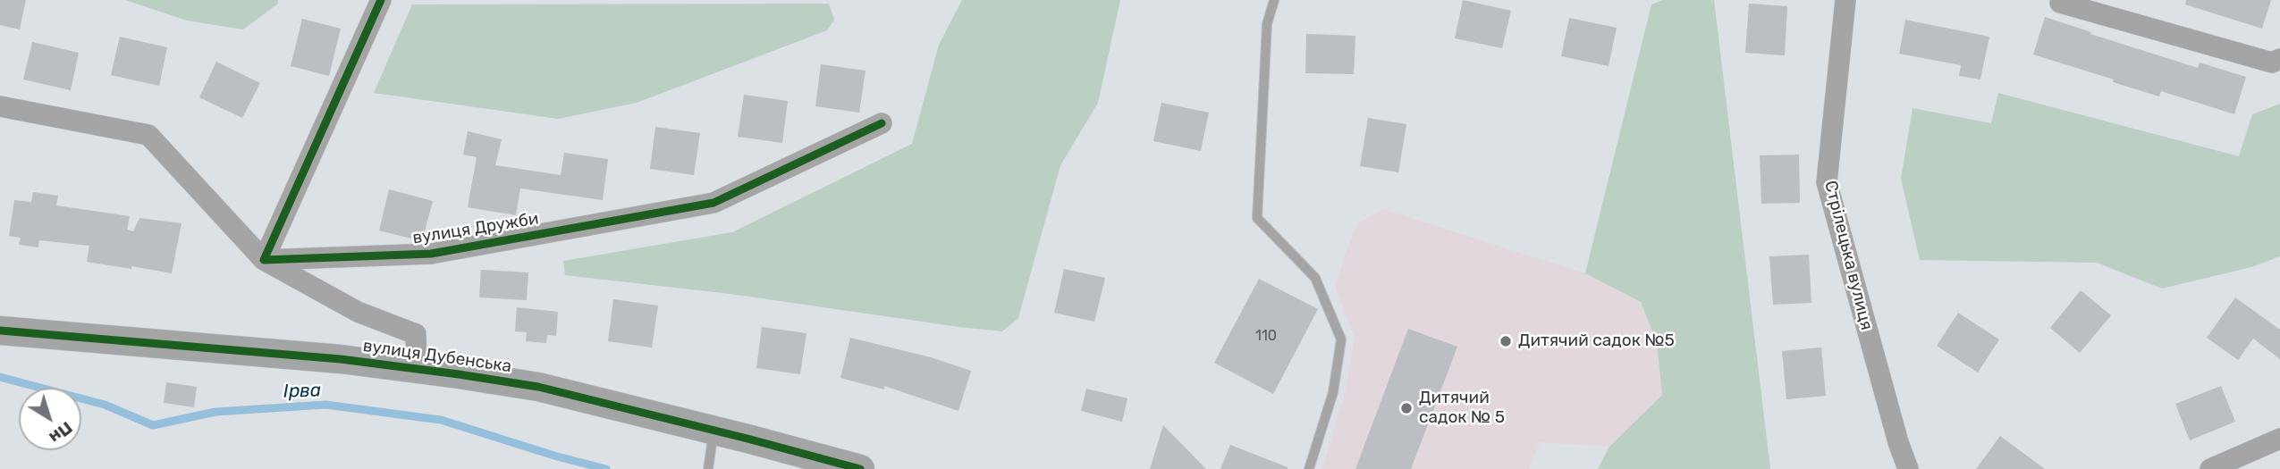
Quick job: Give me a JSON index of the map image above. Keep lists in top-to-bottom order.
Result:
{
  "streets": {
    "main road": ["вулиця Дубенська"],
    "street": ["вулиця Дружби", "Стрілецька вулиця"]
  },
  "water": ["Ірва"],
  "places": ["Дитячий садок №5", "Дитячий садок № 5"],
  "house_numbers": ["110"],
  "north": "bottom right"
}
